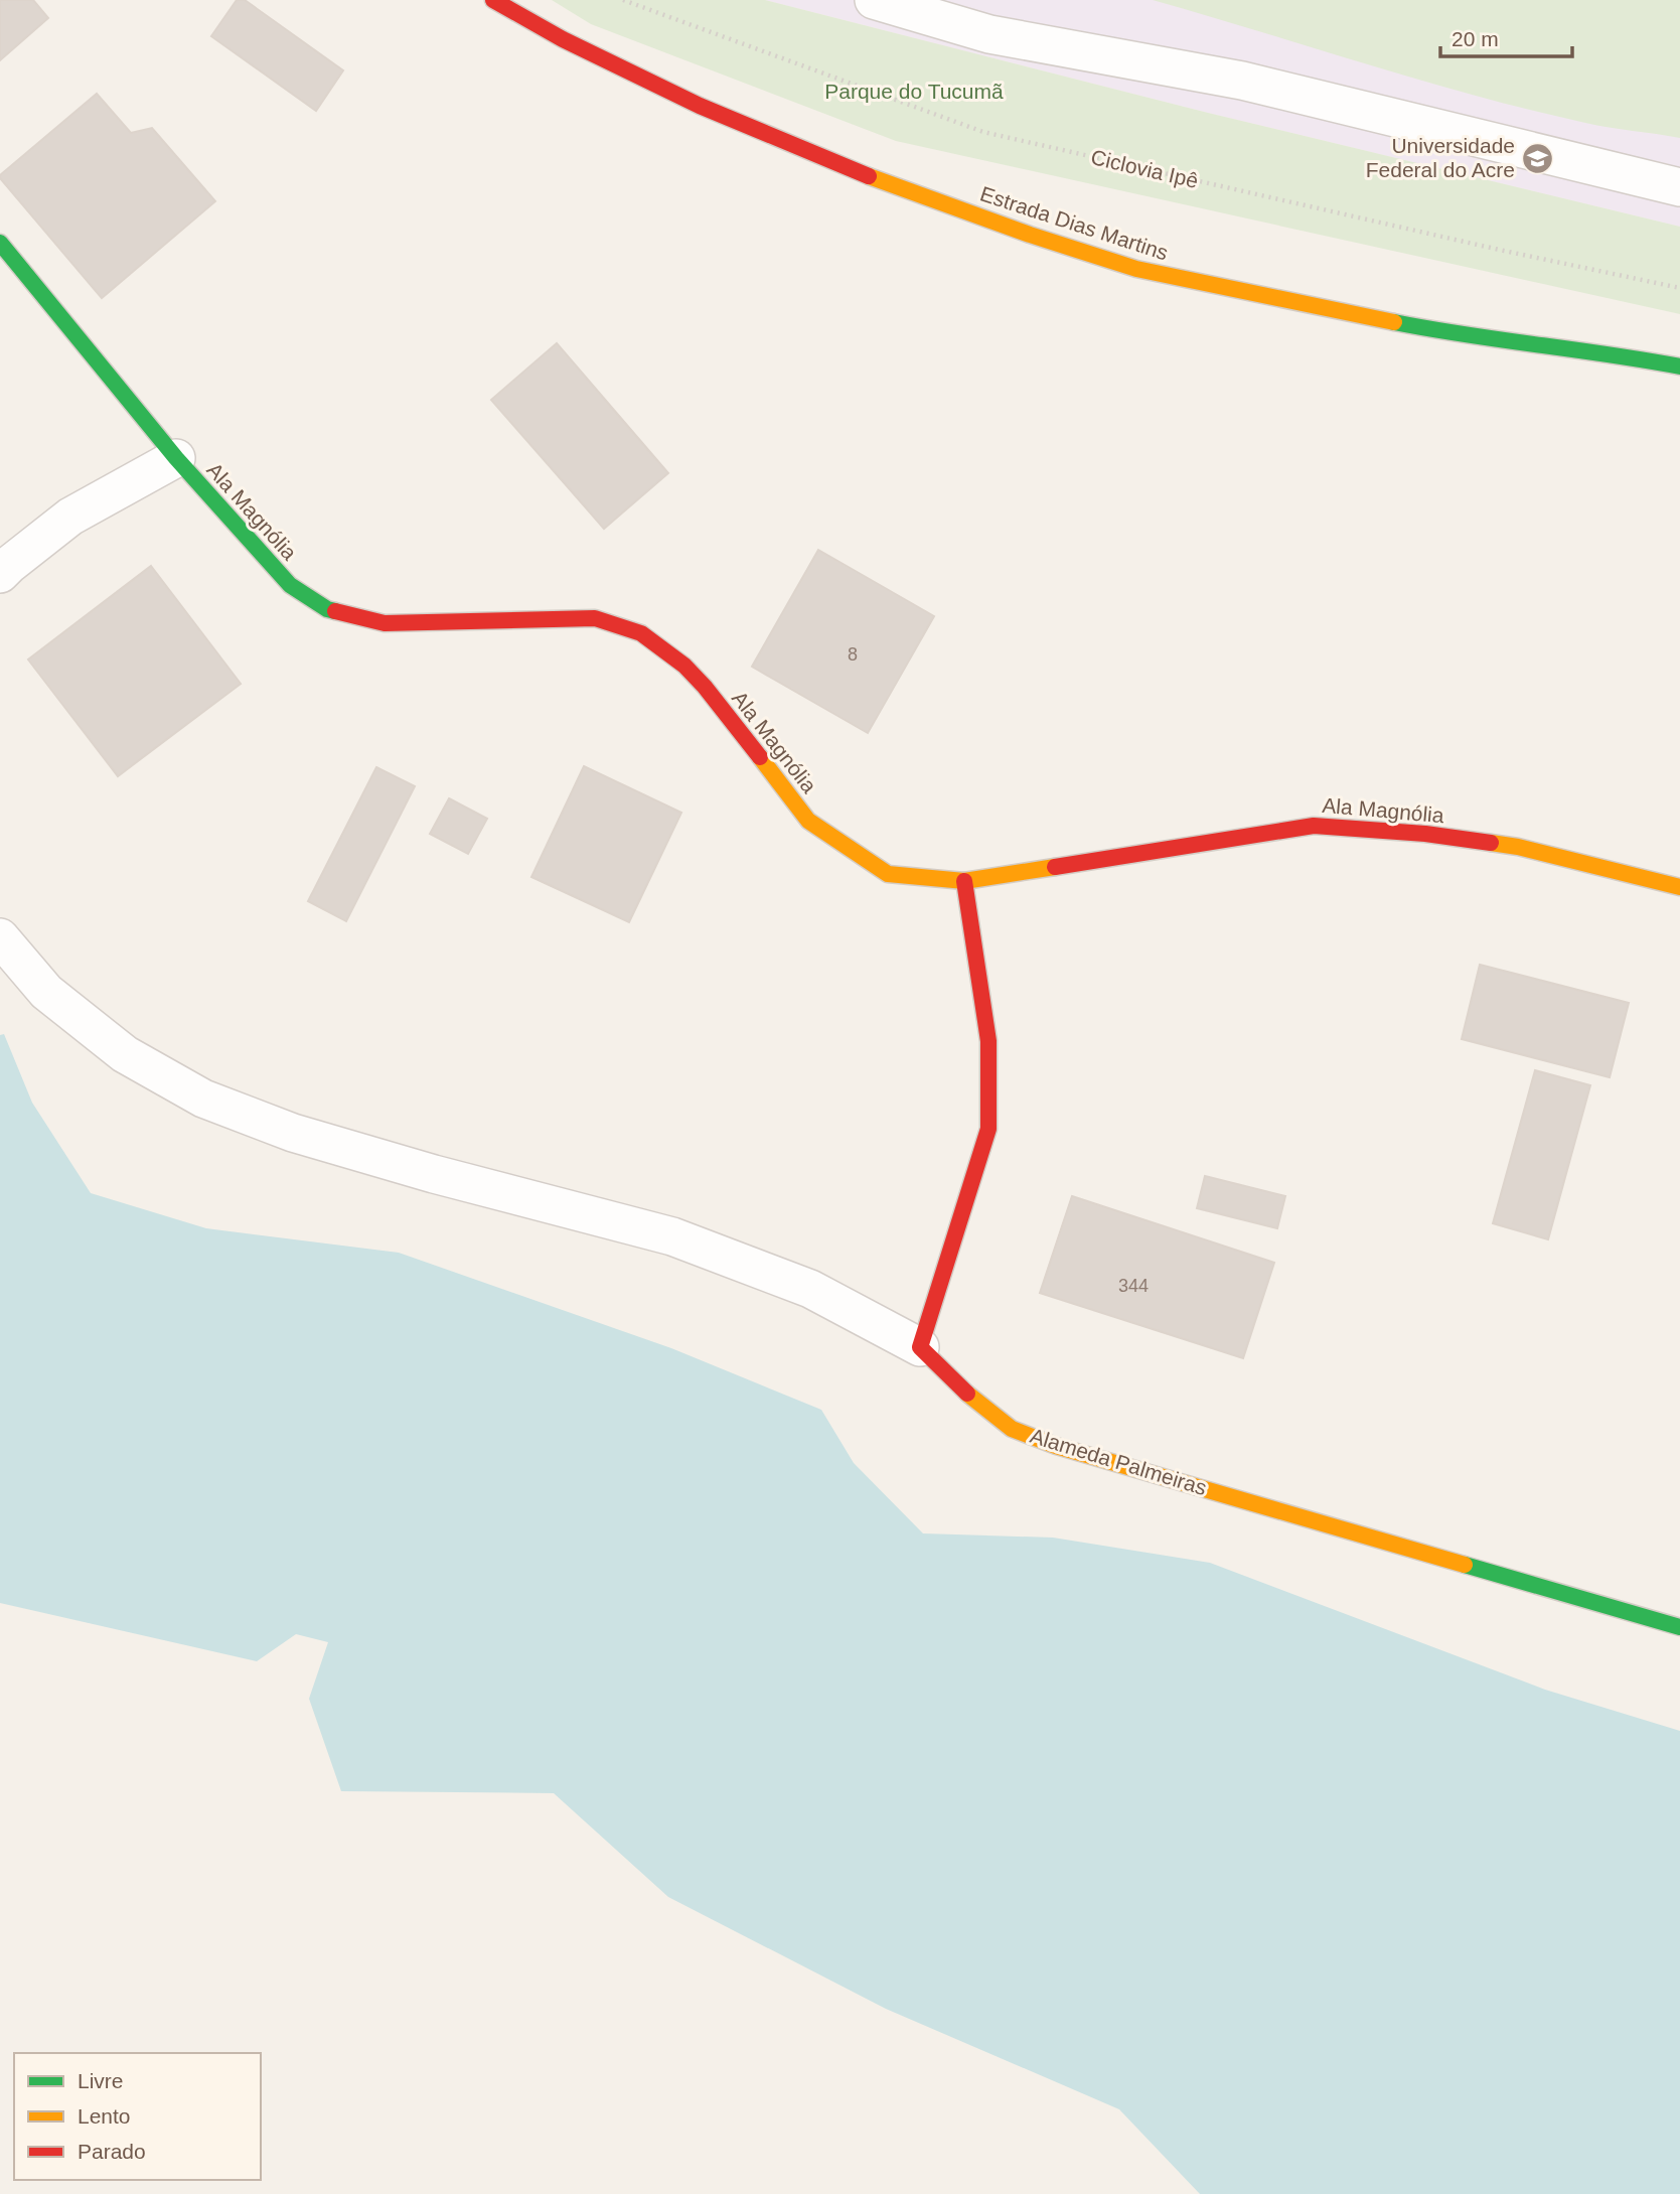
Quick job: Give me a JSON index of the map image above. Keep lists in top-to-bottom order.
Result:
{
  "streets": {
    "street": ["Estrada Dias Martins", "Ala Magnólia", "Alameda Palmeiras"],
    "path": ["Ciclovia Ipê"]
  },
  "parks": ["Parque do Tucumã"],
  "places": {
    "school or university": ["Universidade Federal do Acre"]
  },
  "house_numbers": ["8", "344"],
  "legend": ["Livre", "Lento", "Parado"],
  "scale_bar": "20 m"
}
